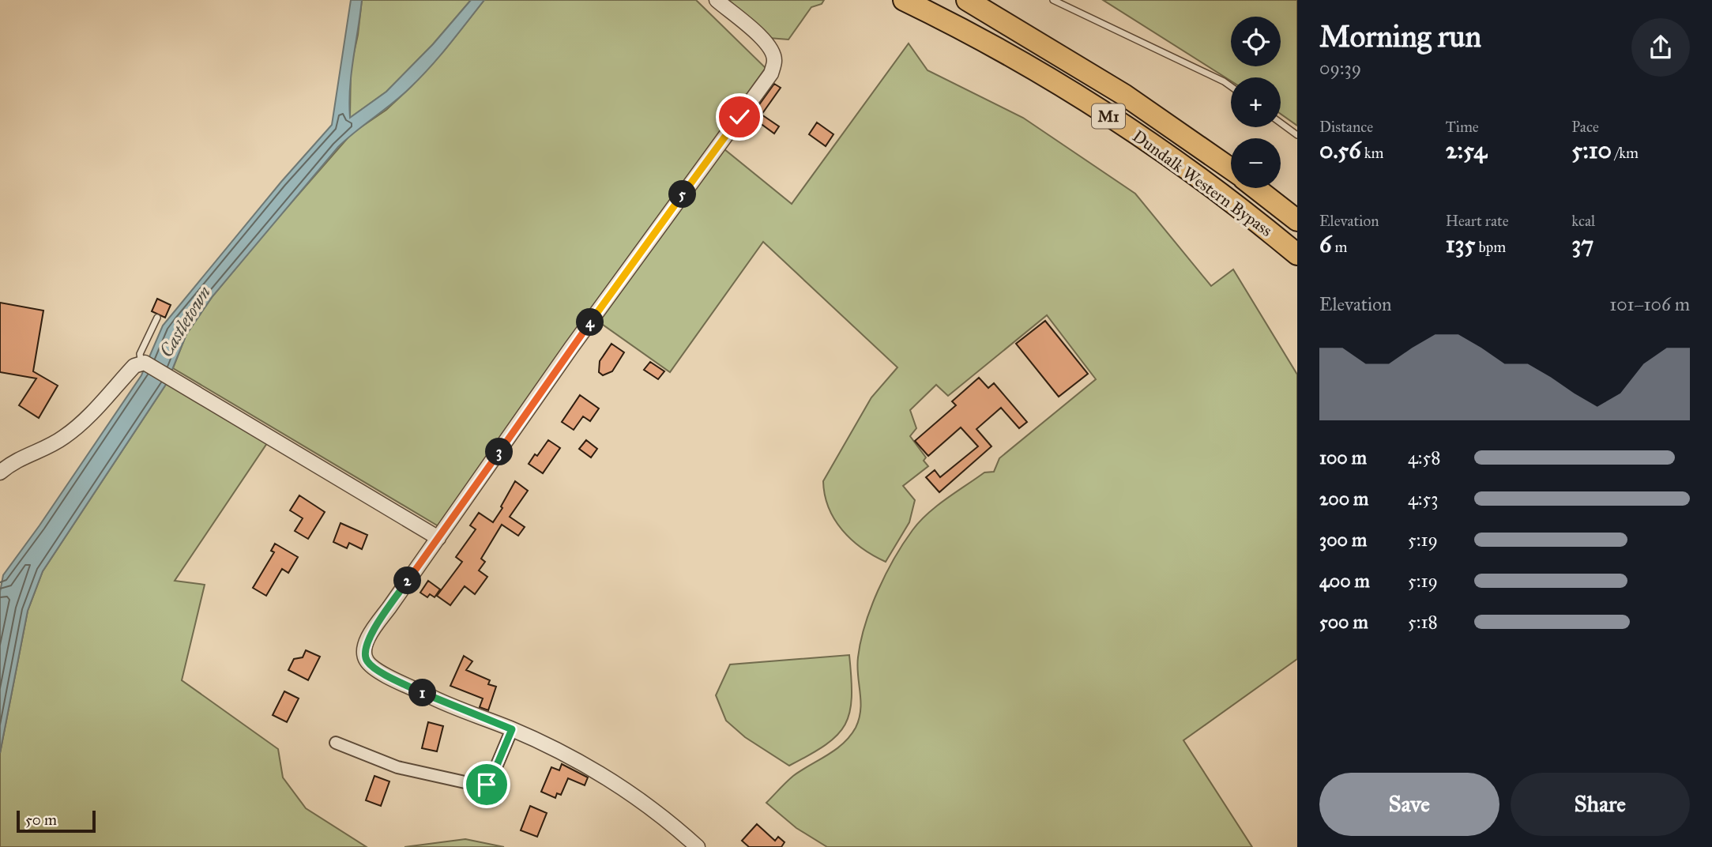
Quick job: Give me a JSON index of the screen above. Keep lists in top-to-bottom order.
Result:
{
  "streets": {
    "highway": ["M1", "Dundalk Western Bypass"]
  },
  "water": ["Castletown"],
  "scale_bar": "50 m",
  "page": {
    "heading": ["Morning run", "09:39"],
    "map_buttons": ["+", "−"],
    "stats": [
      ["Distance", "0.56 km"],
      ["Time", "2:54"],
      ["Pace", "5:10 /km"],
      ["Elevation", "6 m"],
      ["Heart rate", "135 bpm"],
      ["kcal", "37"]
    ],
    "pins": [
      "5",
      "4",
      "3",
      "2",
      "1"
    ],
    "chart": ["Elevation", "101–106 m"],
    "list": [
      {
        "name": "100 m",
        "note": "4:58"
      },
      {
        "name": "200 m",
        "note": "4:53"
      },
      {
        "name": "300 m",
        "note": "5:19"
      },
      {
        "name": "400 m",
        "note": "5:19"
      },
      {
        "name": "500 m",
        "note": "5:18"
      }
    ],
    "buttons": ["Save", "Share"],
    "scale": "50 m"
  }
}
